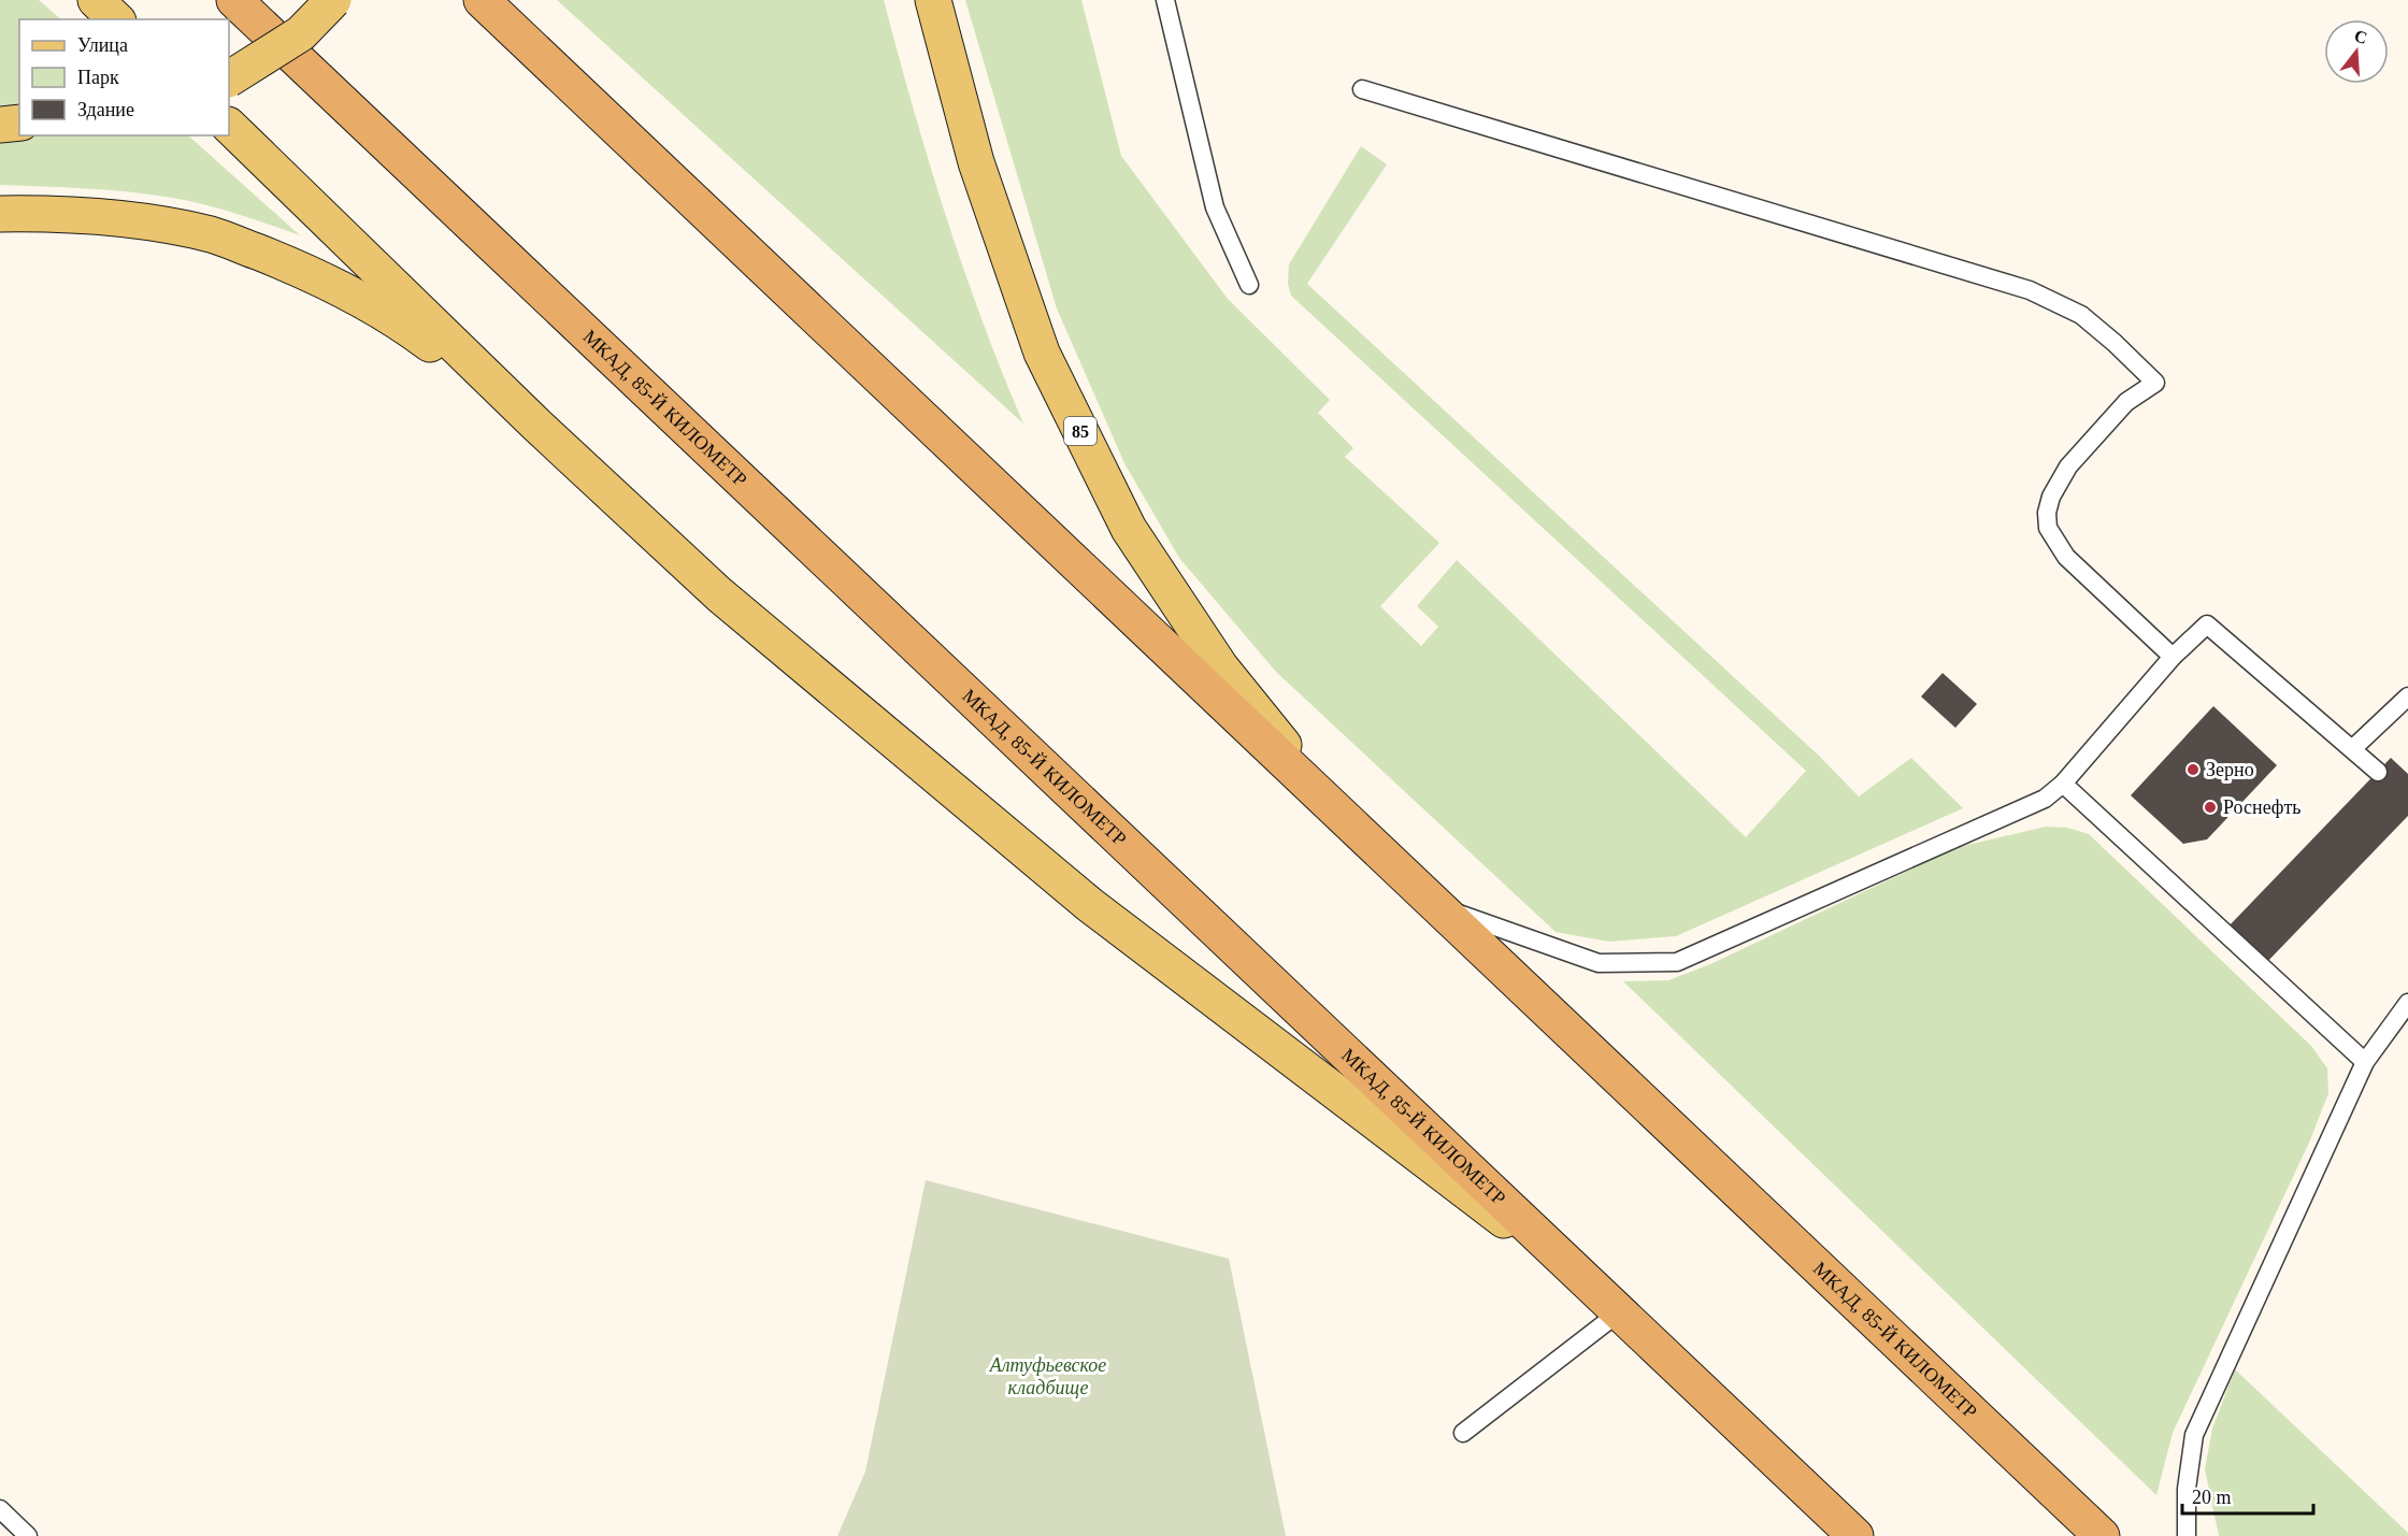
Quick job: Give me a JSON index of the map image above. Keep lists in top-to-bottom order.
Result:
{
  "streets": {
    "highway": ["МКАД, 85-Й КИЛОМЕТР"],
    "main road": ["85"]
  },
  "crossings": [
    ["МКАД, 85-Й КИЛОМЕТР", "85"]
  ],
  "parks": ["Алтуфьевское кладбище"],
  "places": ["Зерно", "Роснефть"],
  "legend": ["Улица", "Парк", "Здание"],
  "scale_bar": "20 m",
  "north": "top"
}
